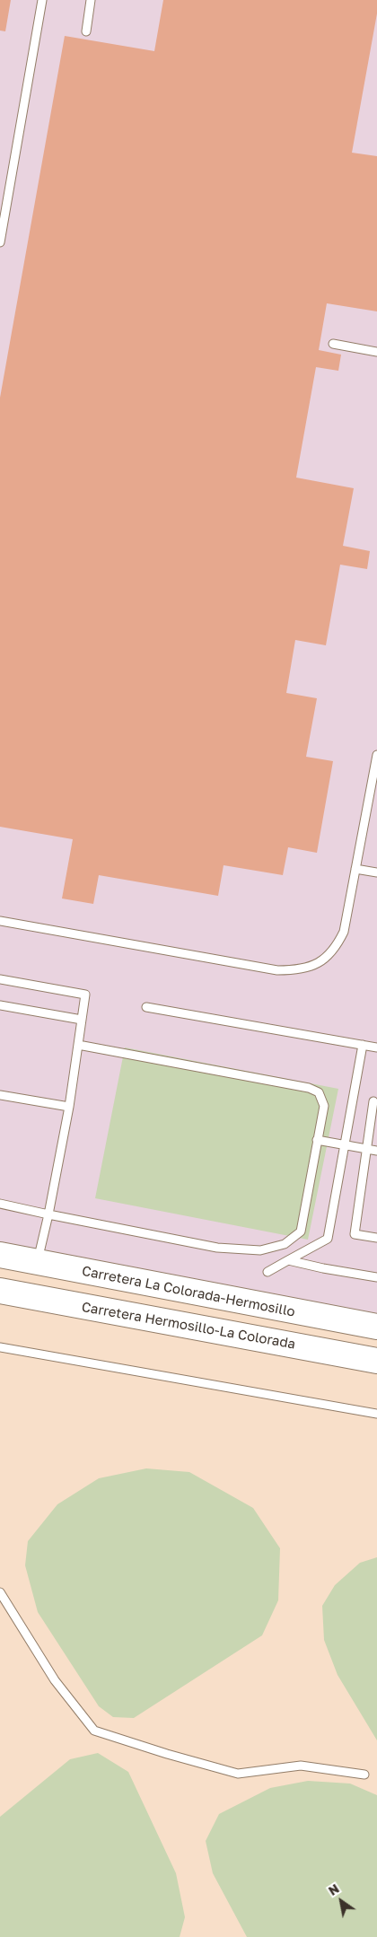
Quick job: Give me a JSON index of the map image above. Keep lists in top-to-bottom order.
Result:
{
  "streets": {
    "highway": ["Carretera La Colorada-Hermosillo", "Carretera Hermosillo-La Colorada"]
  },
  "north": "top left"
}
